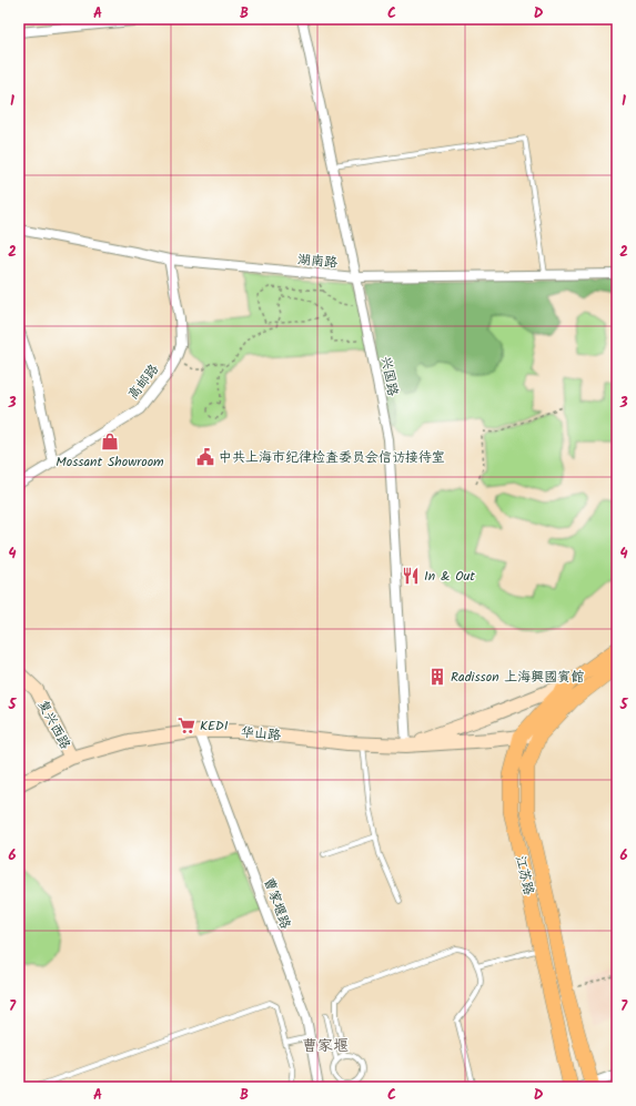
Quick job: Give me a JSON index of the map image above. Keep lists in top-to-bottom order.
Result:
{
  "streets": {
    "main road": ["复兴西路", "华山路", "江苏路"],
    "street": [
      "湖南路",
      "兴国路",
      "高邮路",
      "曹家堰路"
    ]
  },
  "crossings": [
    ["湖南路", "兴国路"],
    ["湖南路", "高邮路"],
    ["兴国路", "华山路"],
    ["复兴西路", "华山路"],
    ["华山路", "江苏路"],
    ["华山路", "曹家堰路"]
  ],
  "districts": ["曹家堰"],
  "places": {
    "shop": ["Mossant Showroom"],
    "public building": ["中共上海市纪律检查委员会信访接待室"],
    "restaurant": ["In & Out"],
    "building": ["Radisson 上海興國賓館"],
    "supermarket": ["KEDI"]
  },
  "grid": {
    "columns": [
      "A",
      "B",
      "C",
      "D"
    ],
    "rows": [
      "1",
      "2",
      "3",
      "4",
      "5",
      "6",
      "7"
    ]
  }
}
